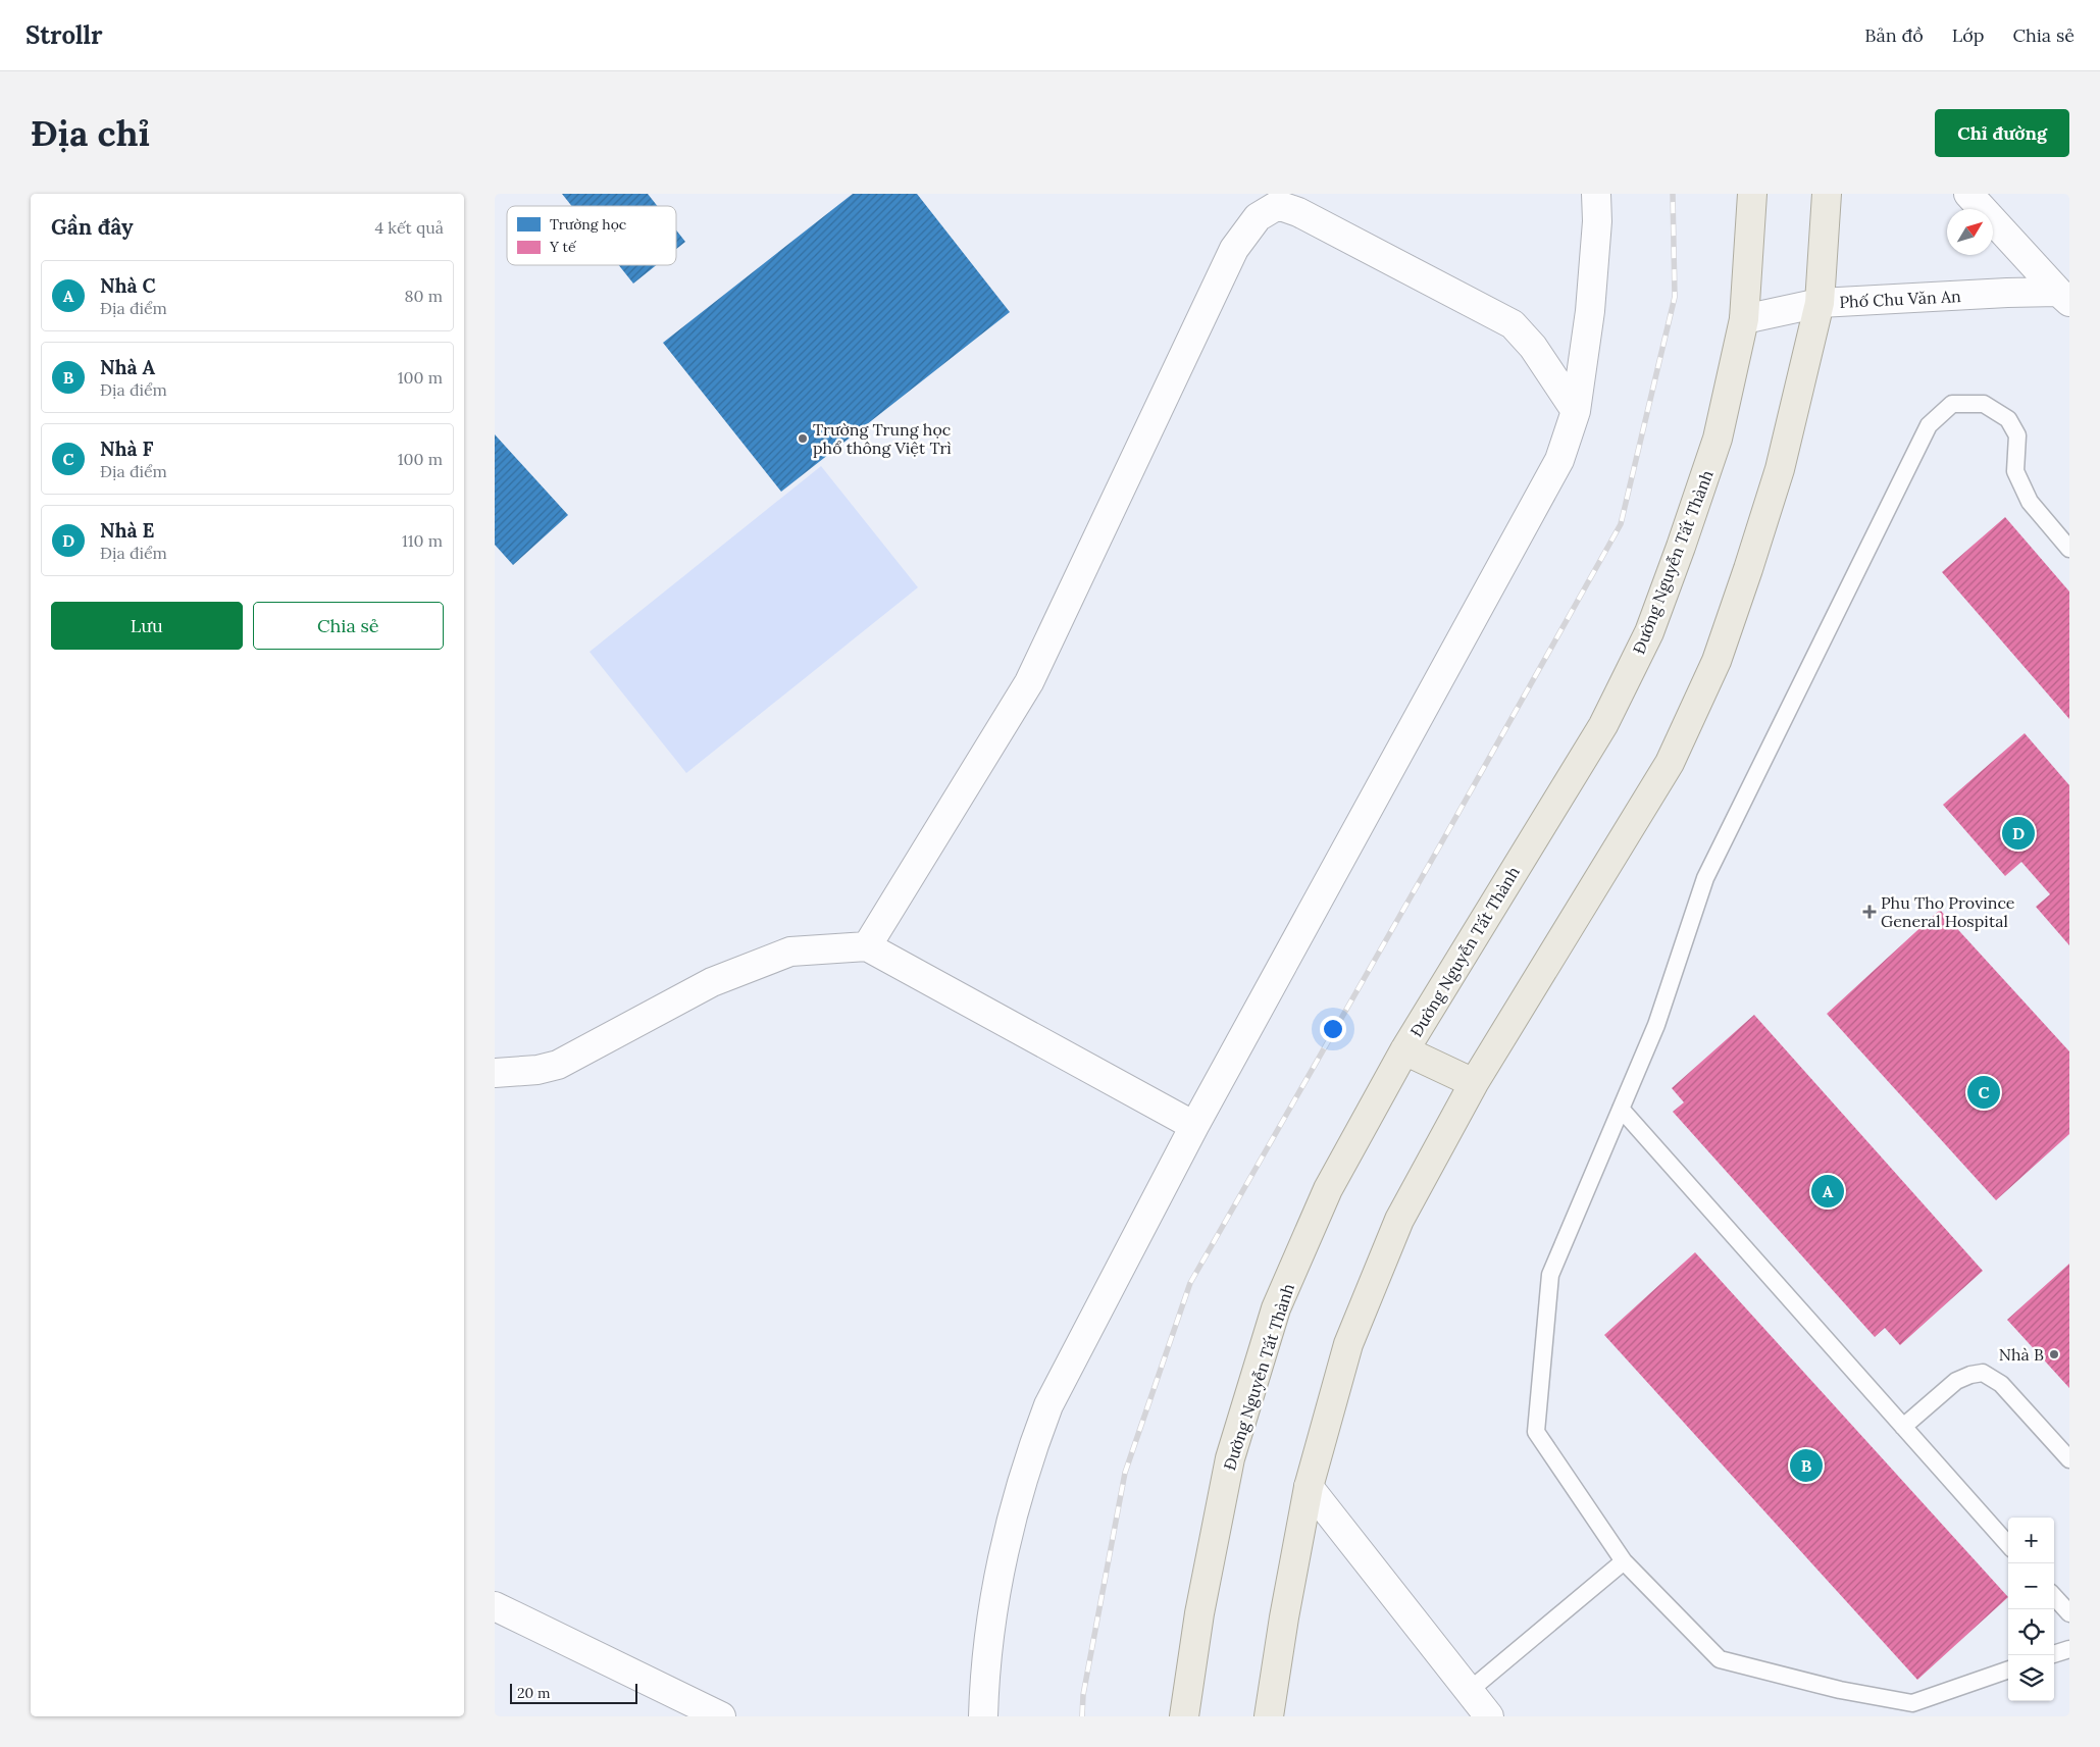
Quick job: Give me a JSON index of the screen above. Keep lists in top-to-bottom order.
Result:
{
  "streets": {
    "main road": ["Đường Nguyễn Tất Thành"],
    "street": ["Phố Chu Văn An"]
  },
  "crossings": [
    ["Phố Chu Văn An", "Đường Nguyễn Tất Thành"]
  ],
  "places": {
    "other": ["Trường Trung học phổ thông Việt Trì", "Nhà B"],
    "health": ["Phu Tho Province General Hospital"]
  },
  "legend": ["Trường học", "Y tế"],
  "scale_bar": "20 m",
  "north": "top right",
  "page": {
    "header": "Strollr",
    "nav": ["Bản đồ", "Lớp", "Chia sẻ"],
    "buttons": [
      "Chỉ đường",
      ["Lưu", "Chia sẻ"]
    ],
    "title": "Địa chỉ",
    "heading": ["Gần đây", "4 kết quả"],
    "list": [
      {
        "mark": "A",
        "name": "Nhà C",
        "note": "Địa điểm",
        "value": "80 m"
      },
      {
        "mark": "B",
        "name": "Nhà A",
        "note": "Địa điểm",
        "value": "100 m"
      },
      {
        "mark": "C",
        "name": "Nhà F",
        "note": "Địa điểm",
        "value": "100 m"
      },
      {
        "mark": "D",
        "name": "Nhà E",
        "note": "Địa điểm",
        "value": "110 m"
      }
    ],
    "pins": [
      "D",
      "C",
      "A",
      "B"
    ],
    "map_buttons": ["+", "−"],
    "scale": "20 m"
  }
}
